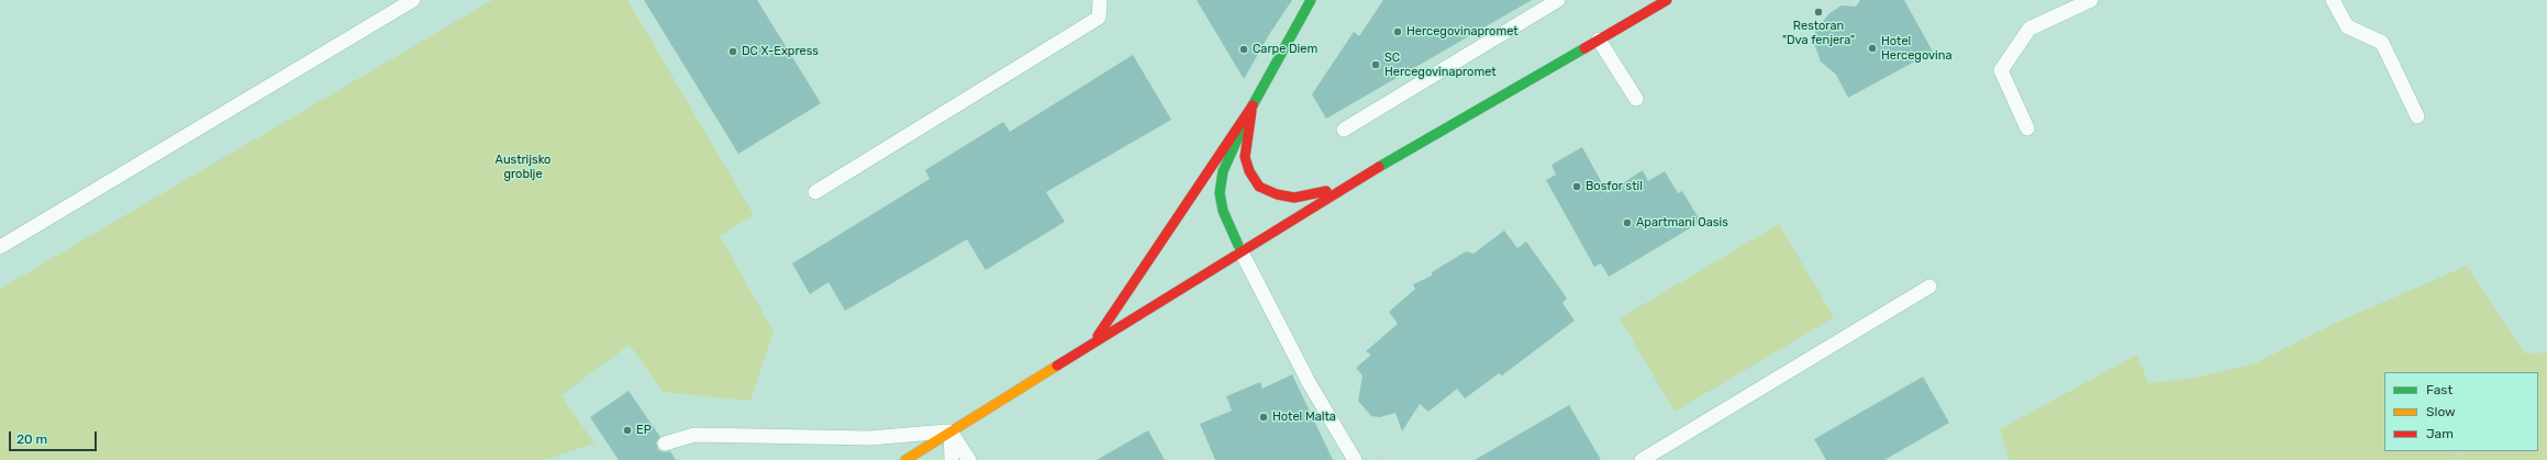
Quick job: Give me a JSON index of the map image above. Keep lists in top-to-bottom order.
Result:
{
  "parks": ["Austrijsko groblje"],
  "places": [
    "Restoran \"Dva fenjera\"",
    "Hercegovinapromet",
    "Hotel Hercegovina",
    "Carpe Diem",
    "DC X-Express",
    "SC Hercegovinapromet",
    "Bosfor stil",
    "Apartmani Oasis",
    "Hotel Malta",
    "EP"
  ],
  "legend": ["Fast", "Slow", "Jam"],
  "scale_bar": "20 m"
}
